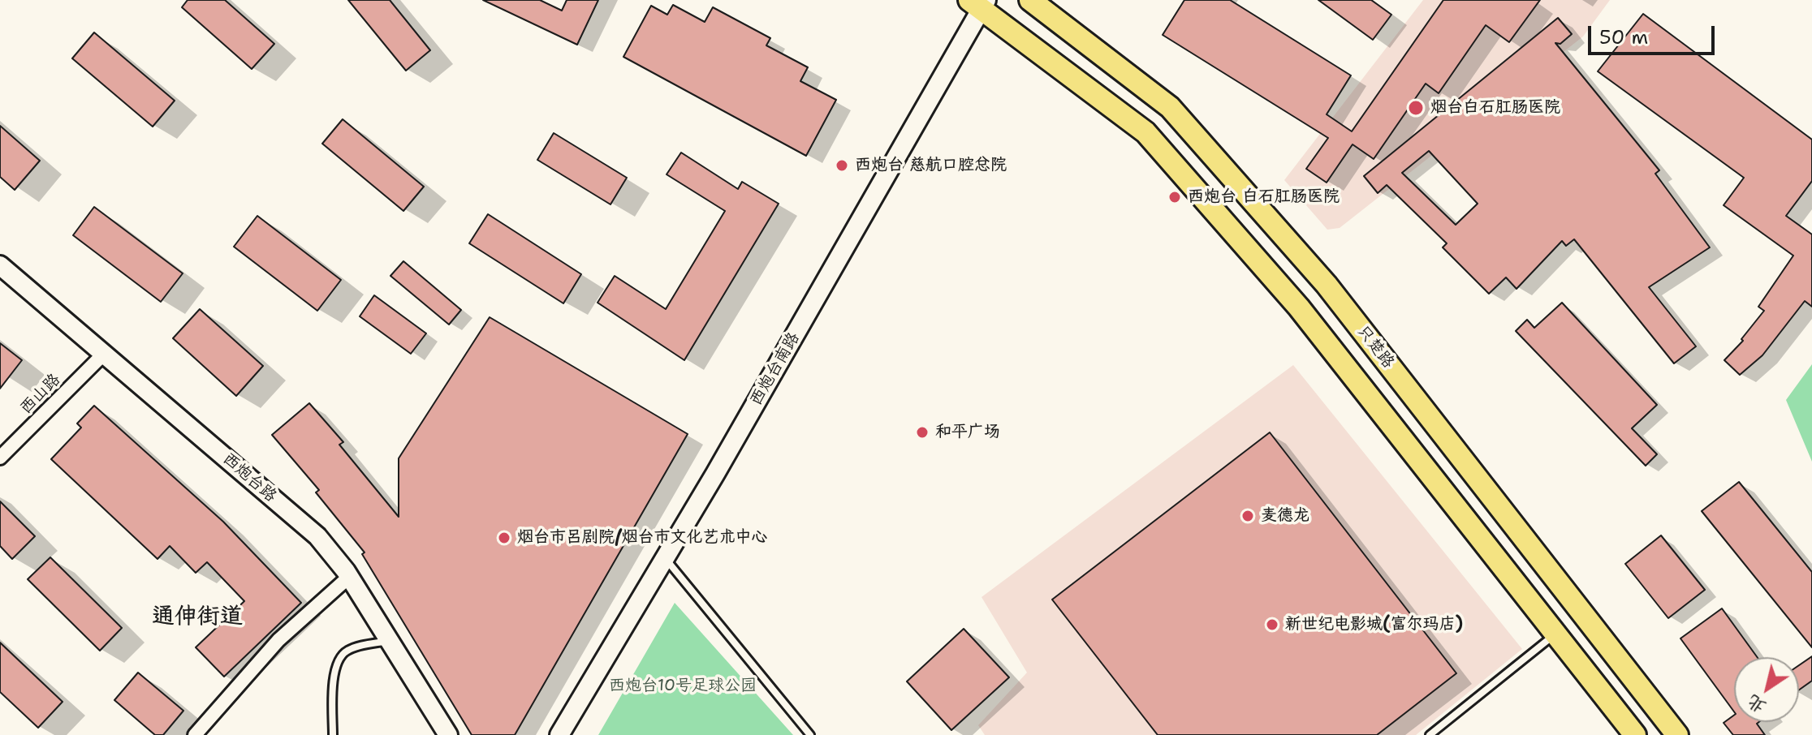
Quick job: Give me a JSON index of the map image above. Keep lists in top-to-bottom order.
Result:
{
  "streets": {
    "main road": ["只楚路"],
    "street": ["西炮台南路", "西山路", "西炮台路"]
  },
  "crossings": [
    ["西山路", "西炮台路"]
  ],
  "districts": ["通伸街道"],
  "parks": ["西炮台10号足球公园"],
  "places": [
    "烟台白石肛肠医院",
    "西炮台 慈航口腔总院",
    "西炮台 白石肛肠医院",
    "和平广场",
    "麦德龙",
    "烟台市吕剧院/烟台市文化艺术中心",
    "新世纪电影城(富尔玛店)"
  ],
  "scale_bar": "50 m",
  "north": "bottom left"
}
